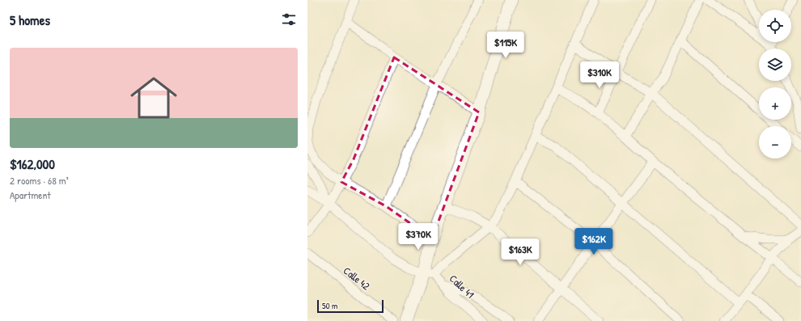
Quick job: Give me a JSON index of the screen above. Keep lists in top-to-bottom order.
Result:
{
  "streets": {
    "street": ["Calle 42", "Calle 41"]
  },
  "scale_bar": "50 m",
  "page": {
    "heading": "5 homes",
    "map_buttons": ["+", "−"],
    "price": [
      "$115K",
      "$310K",
      "$370K",
      "$162K",
      "$163K"
    ],
    "list": [
      {
        "name": "$162,000",
        "note": "2 rooms · 68 m² · Apartment"
      }
    ],
    "scale": "50 m"
  }
}
